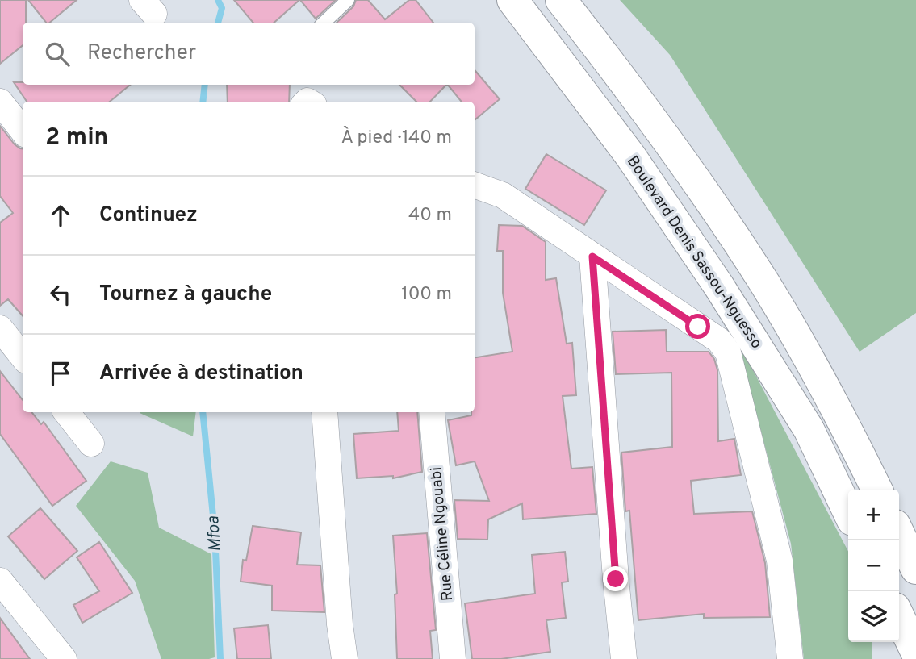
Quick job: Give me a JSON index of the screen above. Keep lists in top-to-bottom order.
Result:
{
  "streets": {
    "main road": ["Boulevard Denis Sassou-Nguesso"],
    "street": ["Rue Céline Ngouabi"]
  },
  "water": ["Mfoa"],
  "page": {
    "search": "Rechercher",
    "heading": ["2 min", "À pied · 140 m"],
    "list": [
      ["Continuez", "40 m"],
      ["Tournez à gauche", "100 m"],
      "Arrivée à destination"
    ],
    "map_buttons": ["+", "−"]
  }
}
